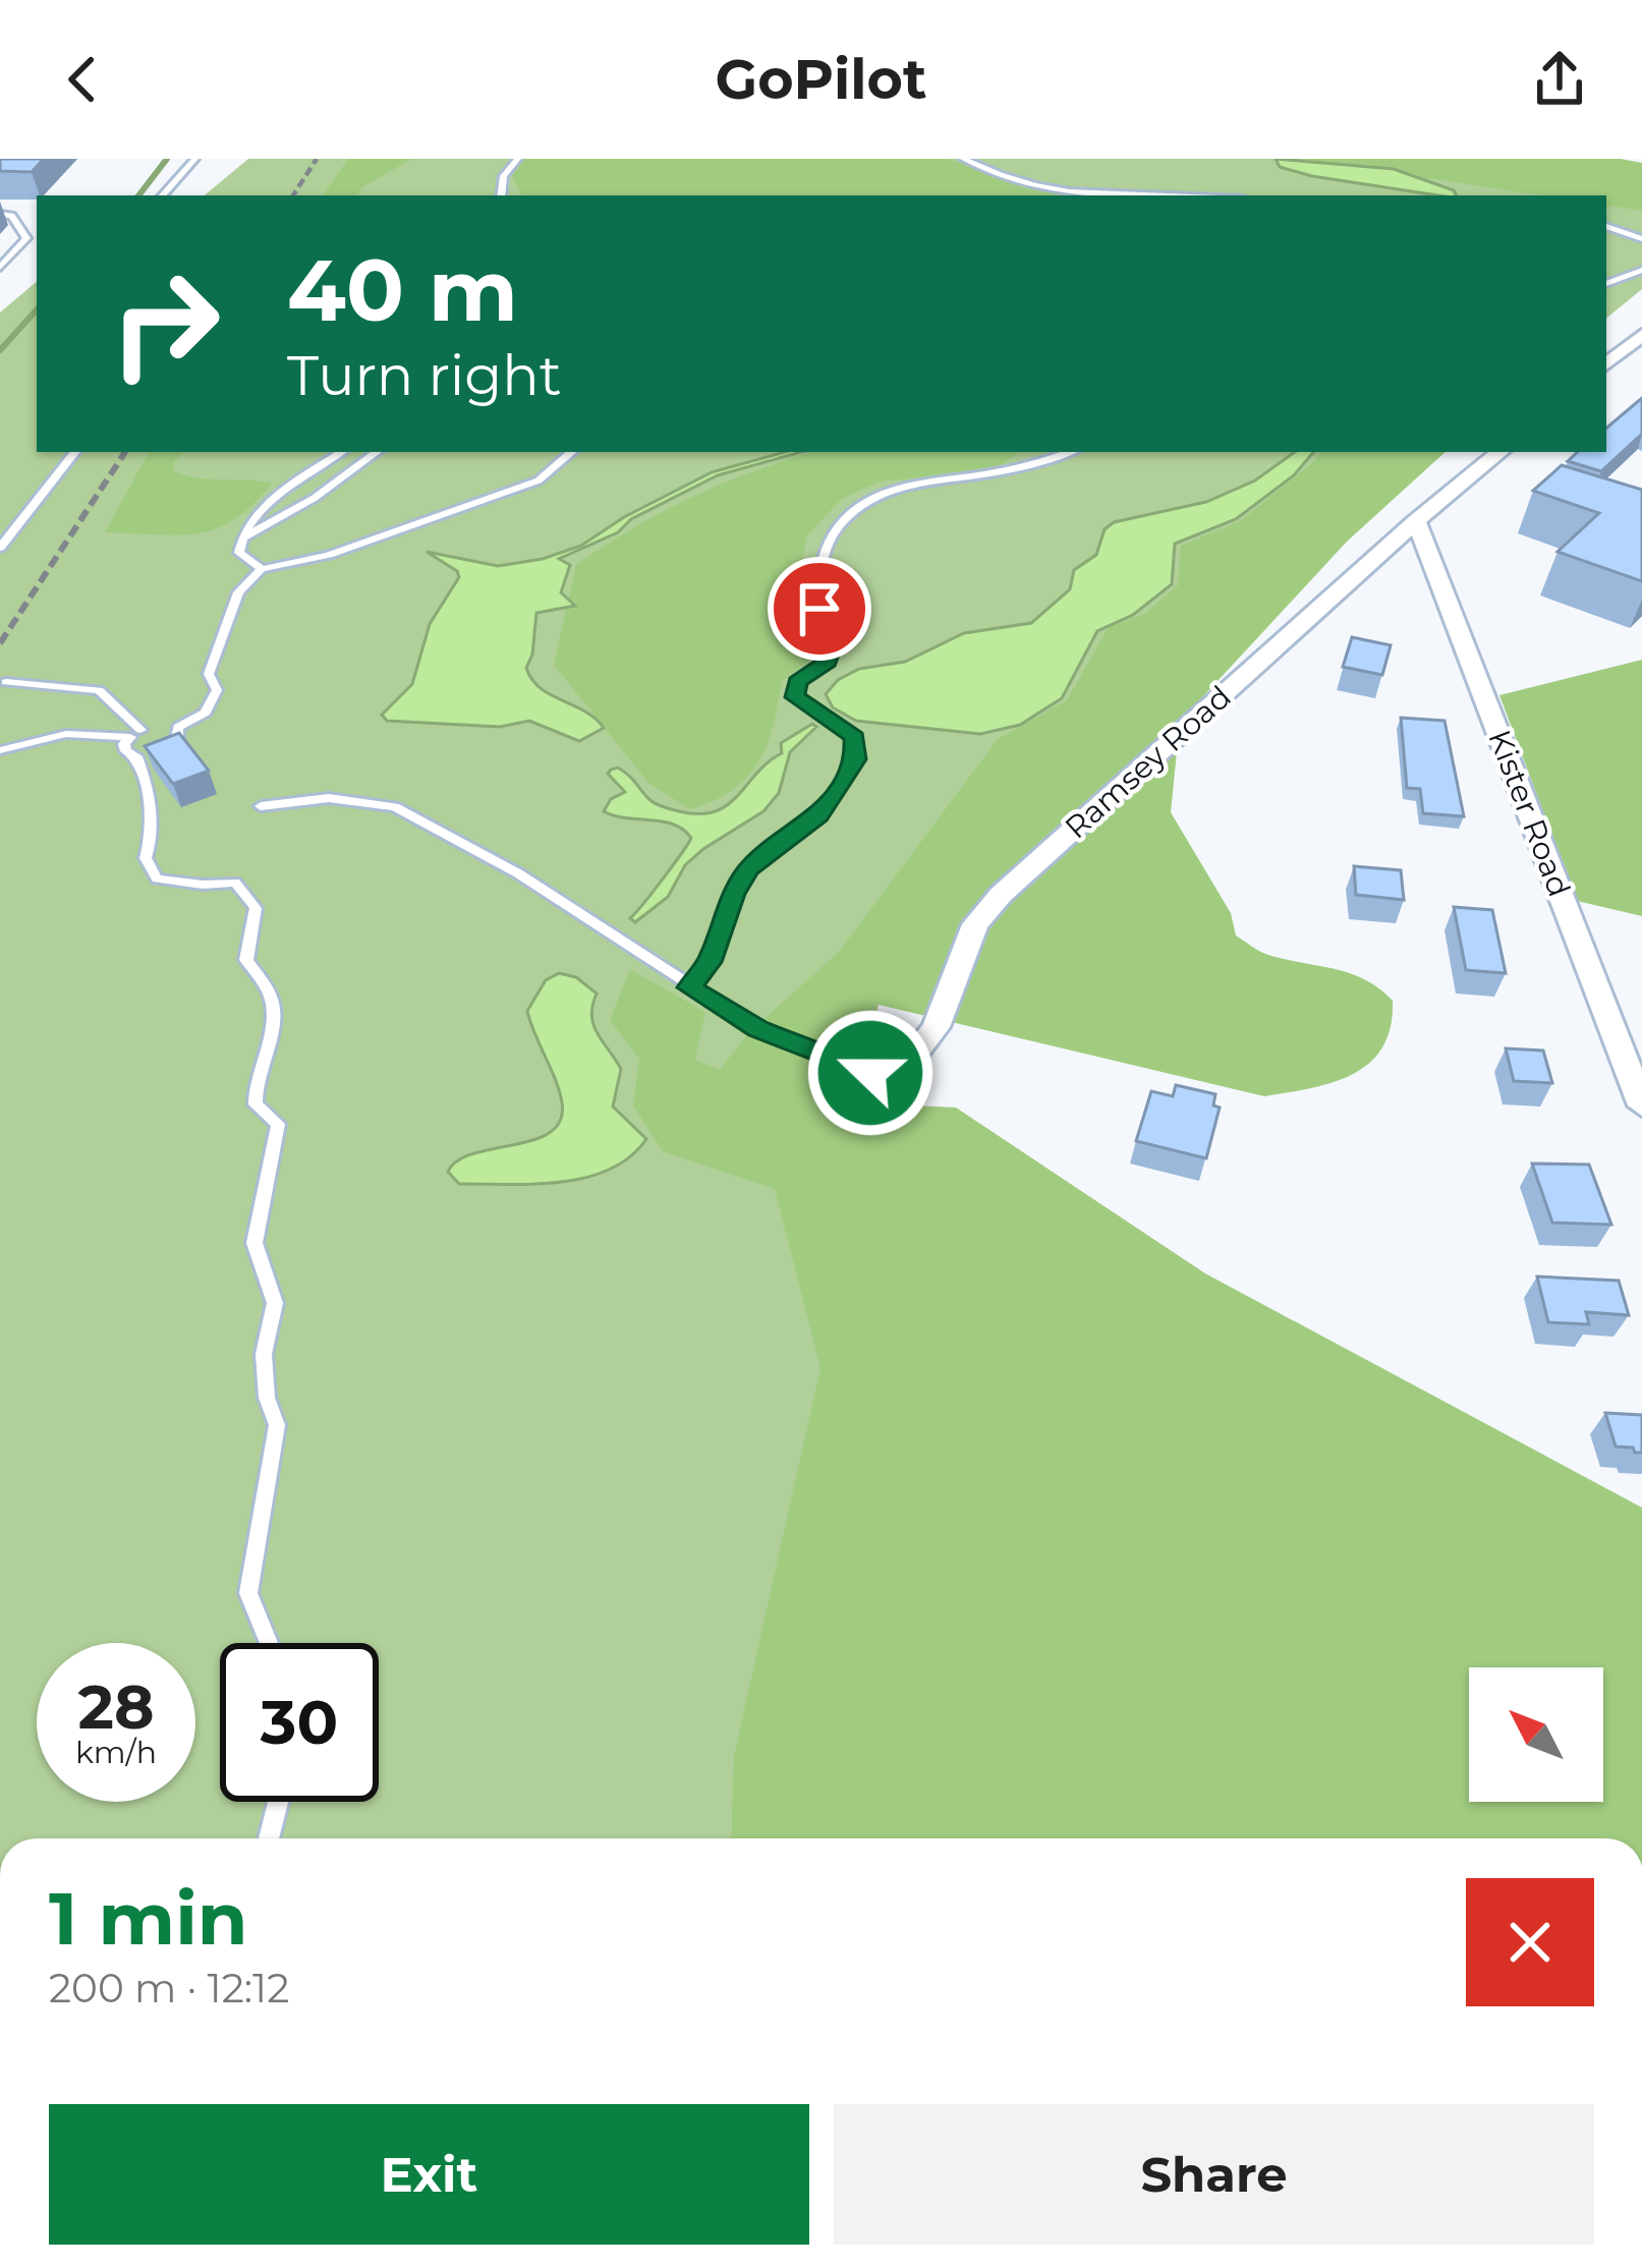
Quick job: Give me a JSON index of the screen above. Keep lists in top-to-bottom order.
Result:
{
  "streets": {
    "street": ["Ramsey Road", "Kister Road"]
  },
  "crossings": [
    ["Ramsey Road", "Kister Road"]
  ],
  "north": "top left",
  "page": {
    "header": "GoPilot",
    "turn": ["40 m", "Turn right"],
    "speed": "28 km/h",
    "limit": "30",
    "heading": ["1 min", "200 m · 12:12"],
    "buttons": ["Exit", "Share"]
  }
}
